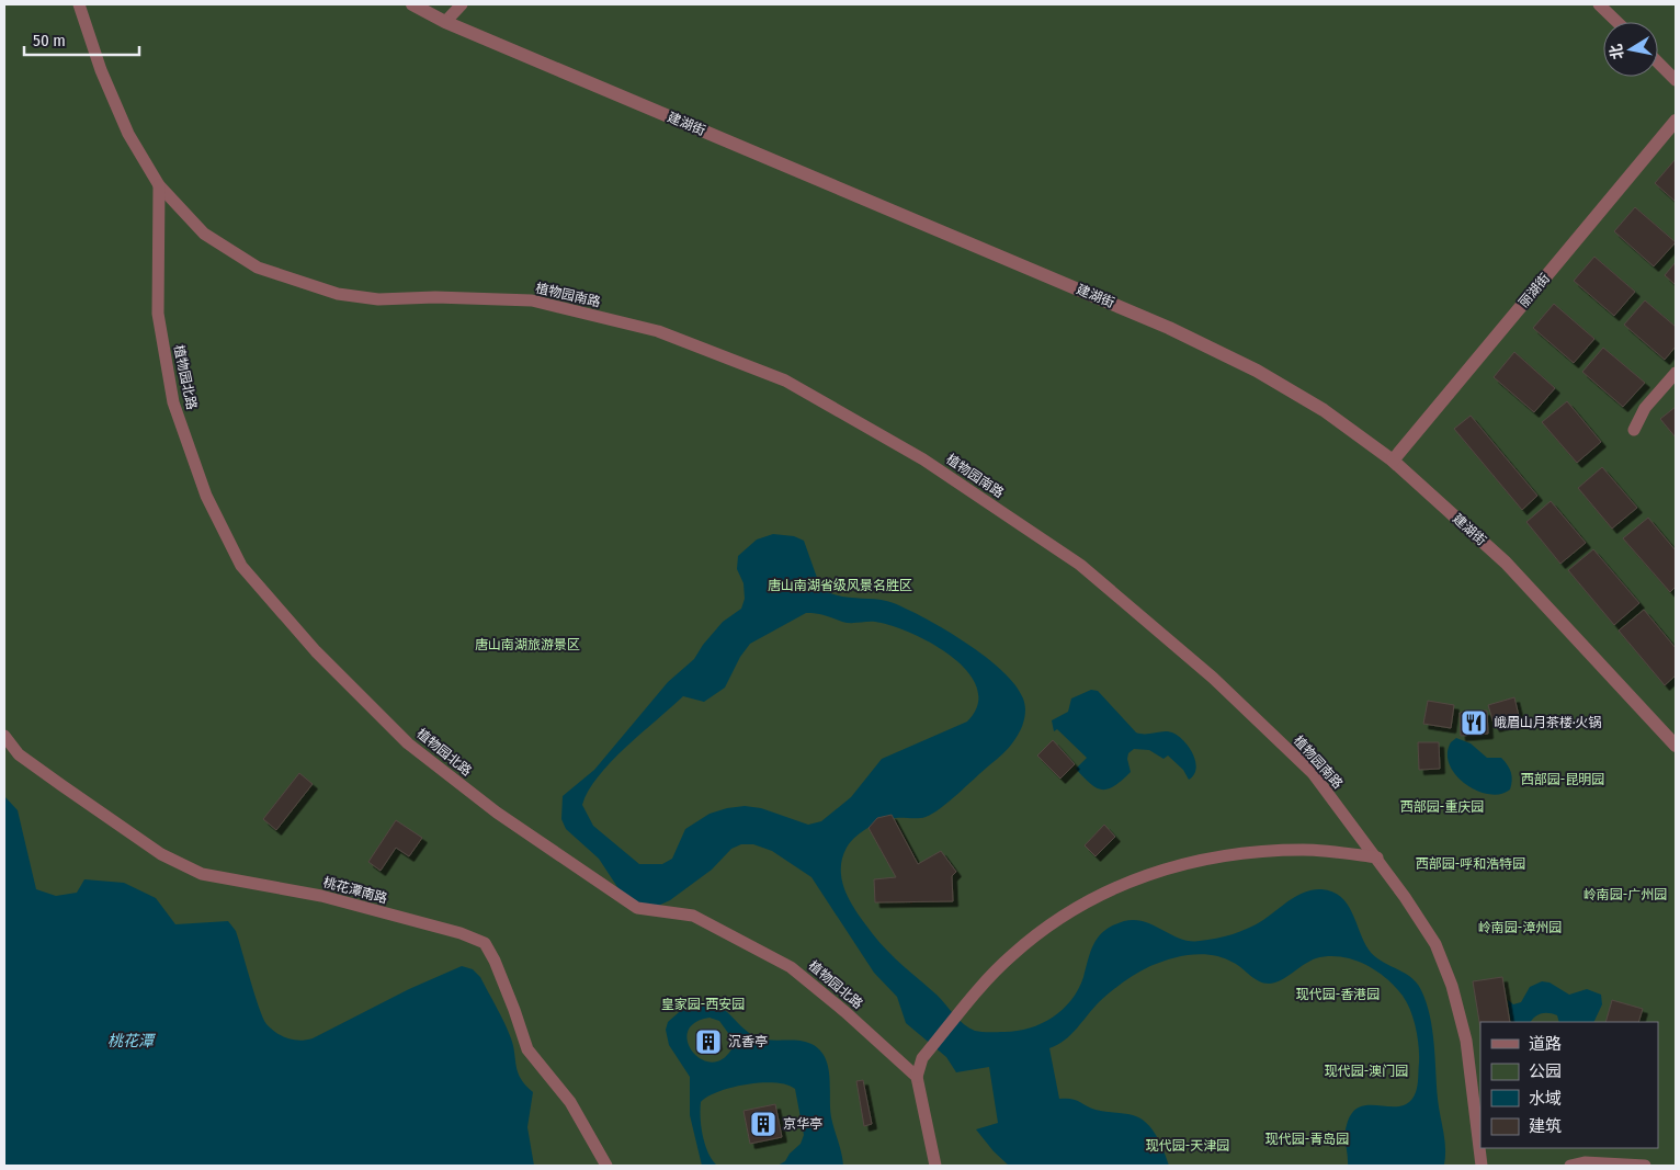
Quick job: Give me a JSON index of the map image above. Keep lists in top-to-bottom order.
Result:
{
  "streets": {
    "street": [
      "建湖街",
      "丽湖街",
      "植物园南路",
      "植物园北路",
      "桃花潭南路"
    ]
  },
  "crossings": [
    ["建湖街", "丽湖街"],
    ["植物园南路", "植物园北路"]
  ],
  "water": ["桃花潭"],
  "parks": [
    "唐山南湖省级风景名胜区",
    "唐山南湖旅游景区",
    "西部园-昆明园",
    "西部园-重庆园",
    "西部园-呼和浩特园",
    "岭南园-广州园",
    "岭南园-漳州园",
    "现代园-香港园",
    "皇家园-西安园",
    "现代园-澳门园",
    "现代园-青岛园",
    "现代园-天津园"
  ],
  "places": {
    "restaurant": ["峨眉山月茶楼·火锅"],
    "building": ["沉香亭", "京华亭"]
  },
  "legend": [
    "道路",
    "公园",
    "水域",
    "建筑"
  ],
  "scale_bar": "50 m",
  "north": "left"
}
